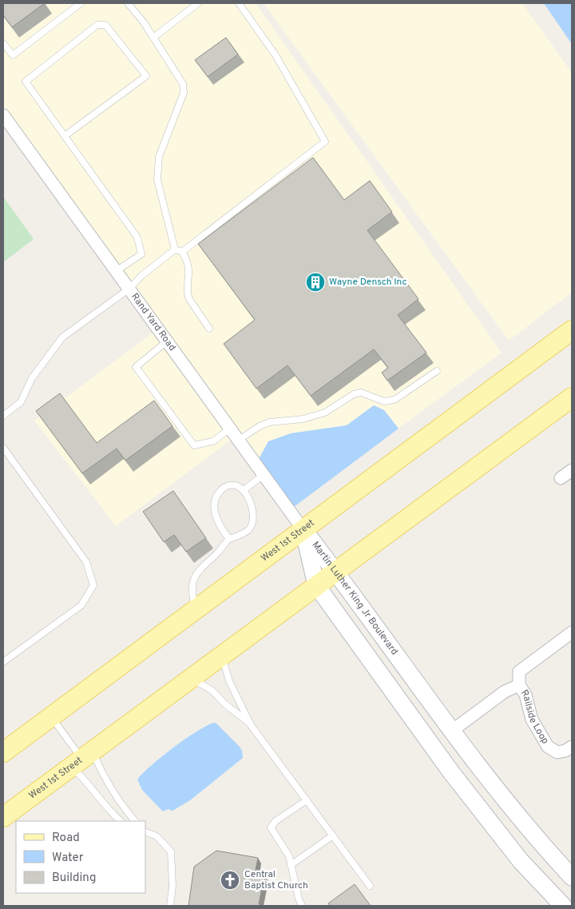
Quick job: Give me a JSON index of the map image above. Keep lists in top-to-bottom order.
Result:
{
  "streets": {
    "main road": ["West 1st Street", "Martin Luther King Jr Boulevard"],
    "street": ["Rand Yard Road", "Railside Loop"]
  },
  "crossings": [
    ["Rand Yard Road", "West 1st Street"],
    ["Rand Yard Road", "Martin Luther King Jr Boulevard"],
    ["West 1st Street", "Martin Luther King Jr Boulevard"],
    ["Martin Luther King Jr Boulevard", "Railside Loop"]
  ],
  "places": {
    "building": ["Wayne Densch Inc"],
    "church": ["Central Baptist Church"]
  },
  "legend": ["Road", "Water", "Building"]
}
